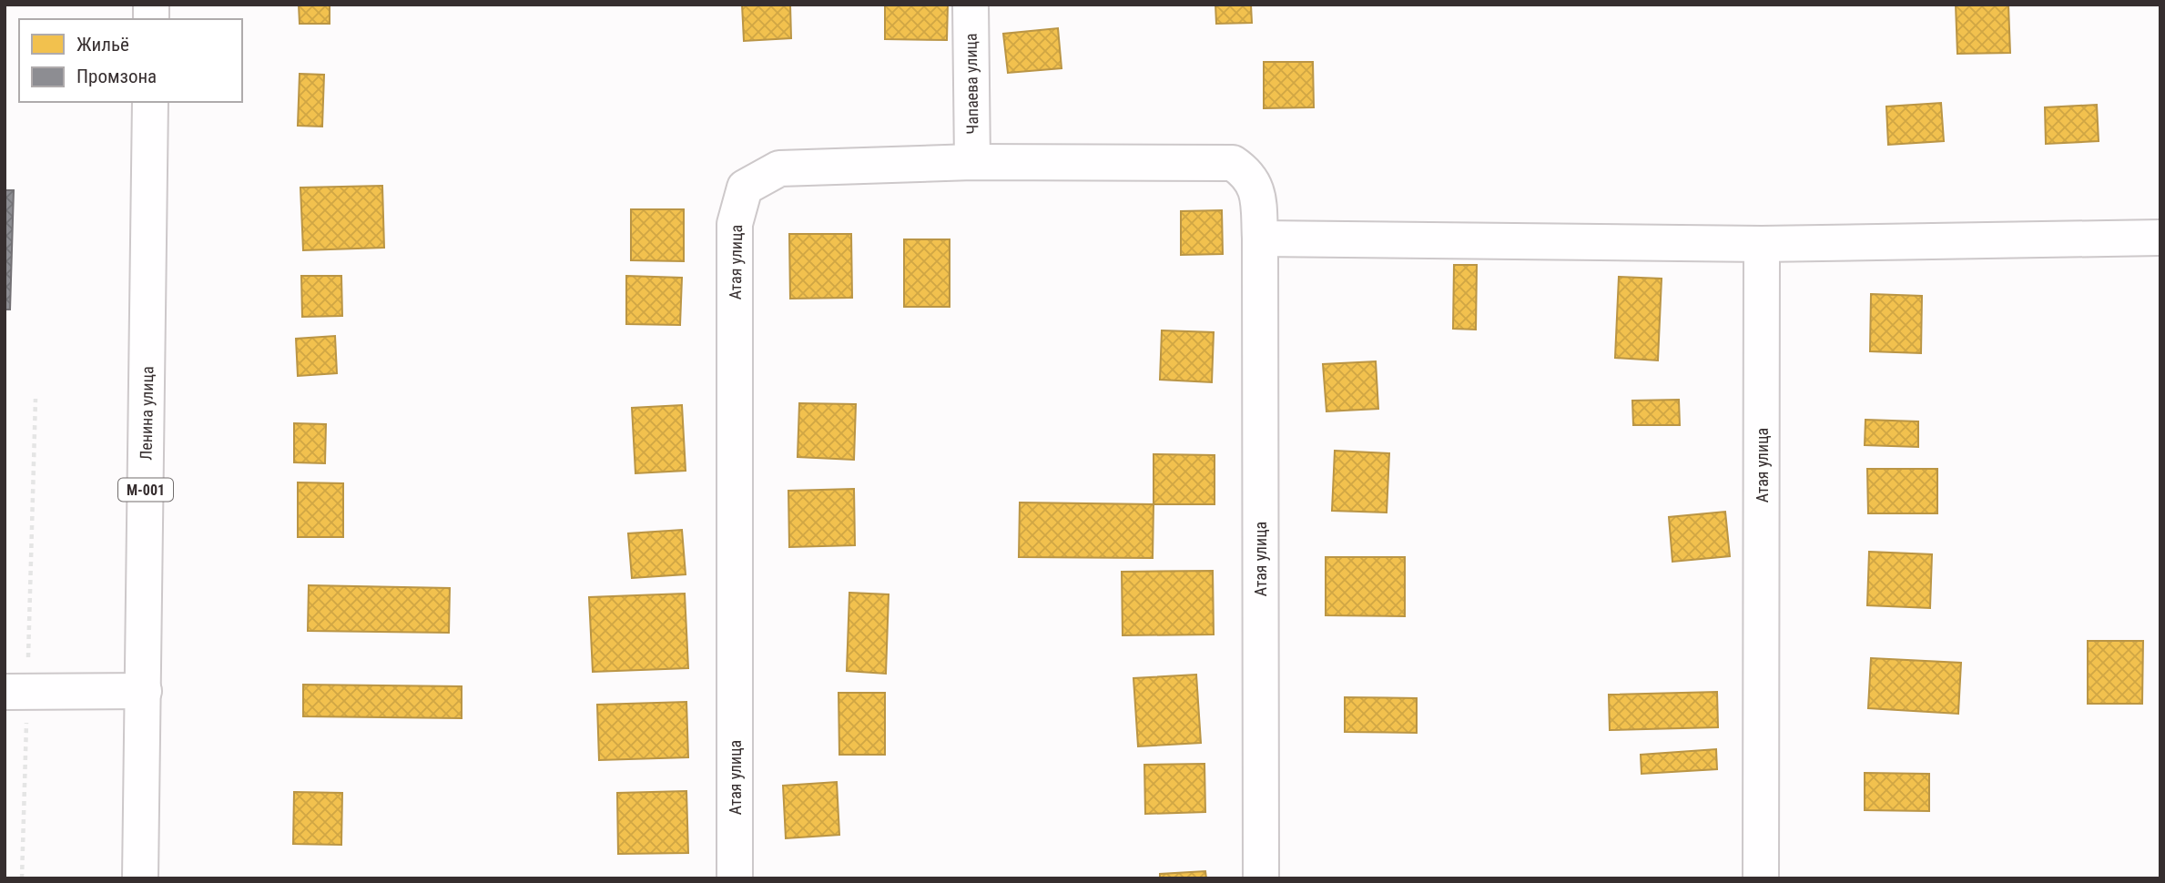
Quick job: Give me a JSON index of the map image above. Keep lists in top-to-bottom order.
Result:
{
  "streets": {
    "street": [
      "Чапаева улица",
      "Атая улица",
      "Ленина улица",
      "М-001"
    ]
  },
  "crossings": [
    ["Чапаева улица", "Атая улица"]
  ],
  "legend": ["Жильё", "Промзона"]
}
